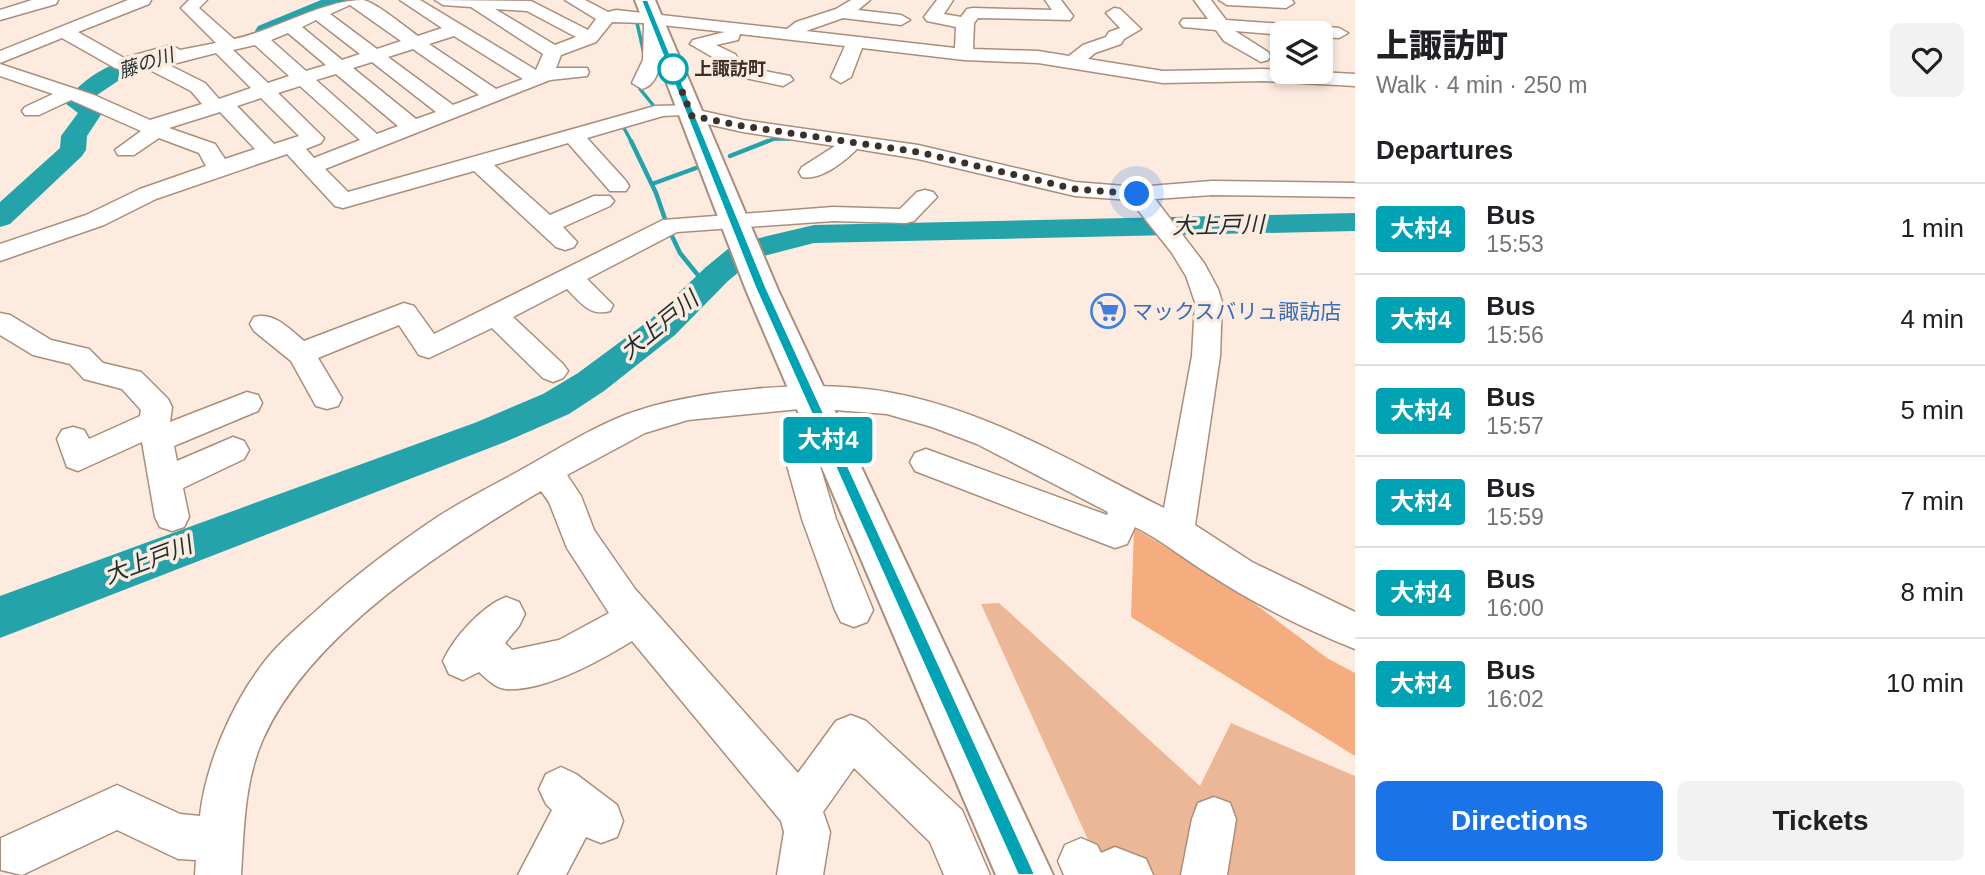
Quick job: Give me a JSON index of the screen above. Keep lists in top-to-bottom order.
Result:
{
  "water": ["藤の川", "大上戸川"],
  "places": {
    "other": ["上諏訪町"],
    "supermarket": ["マックスバリュ諏訪店"]
  },
  "lines": ["bus line 大村4"],
  "page": {
    "on_map": "大村4",
    "heading": [
      ["上諏訪町", "Walk · 4 min · 250 m"],
      "Departures"
    ],
    "list": [
      {
        "mark": "大村4",
        "name": "Bus",
        "note": "15:53",
        "value": "1 min"
      },
      {
        "mark": "大村4",
        "name": "Bus",
        "note": "15:56",
        "value": "4 min"
      },
      {
        "mark": "大村4",
        "name": "Bus",
        "note": "15:57",
        "value": "5 min"
      },
      {
        "mark": "大村4",
        "name": "Bus",
        "note": "15:59",
        "value": "7 min"
      },
      {
        "mark": "大村4",
        "name": "Bus",
        "note": "16:00",
        "value": "8 min"
      },
      {
        "mark": "大村4",
        "name": "Bus",
        "note": "16:02",
        "value": "10 min"
      }
    ],
    "buttons": ["Directions", "Tickets"]
  }
}
